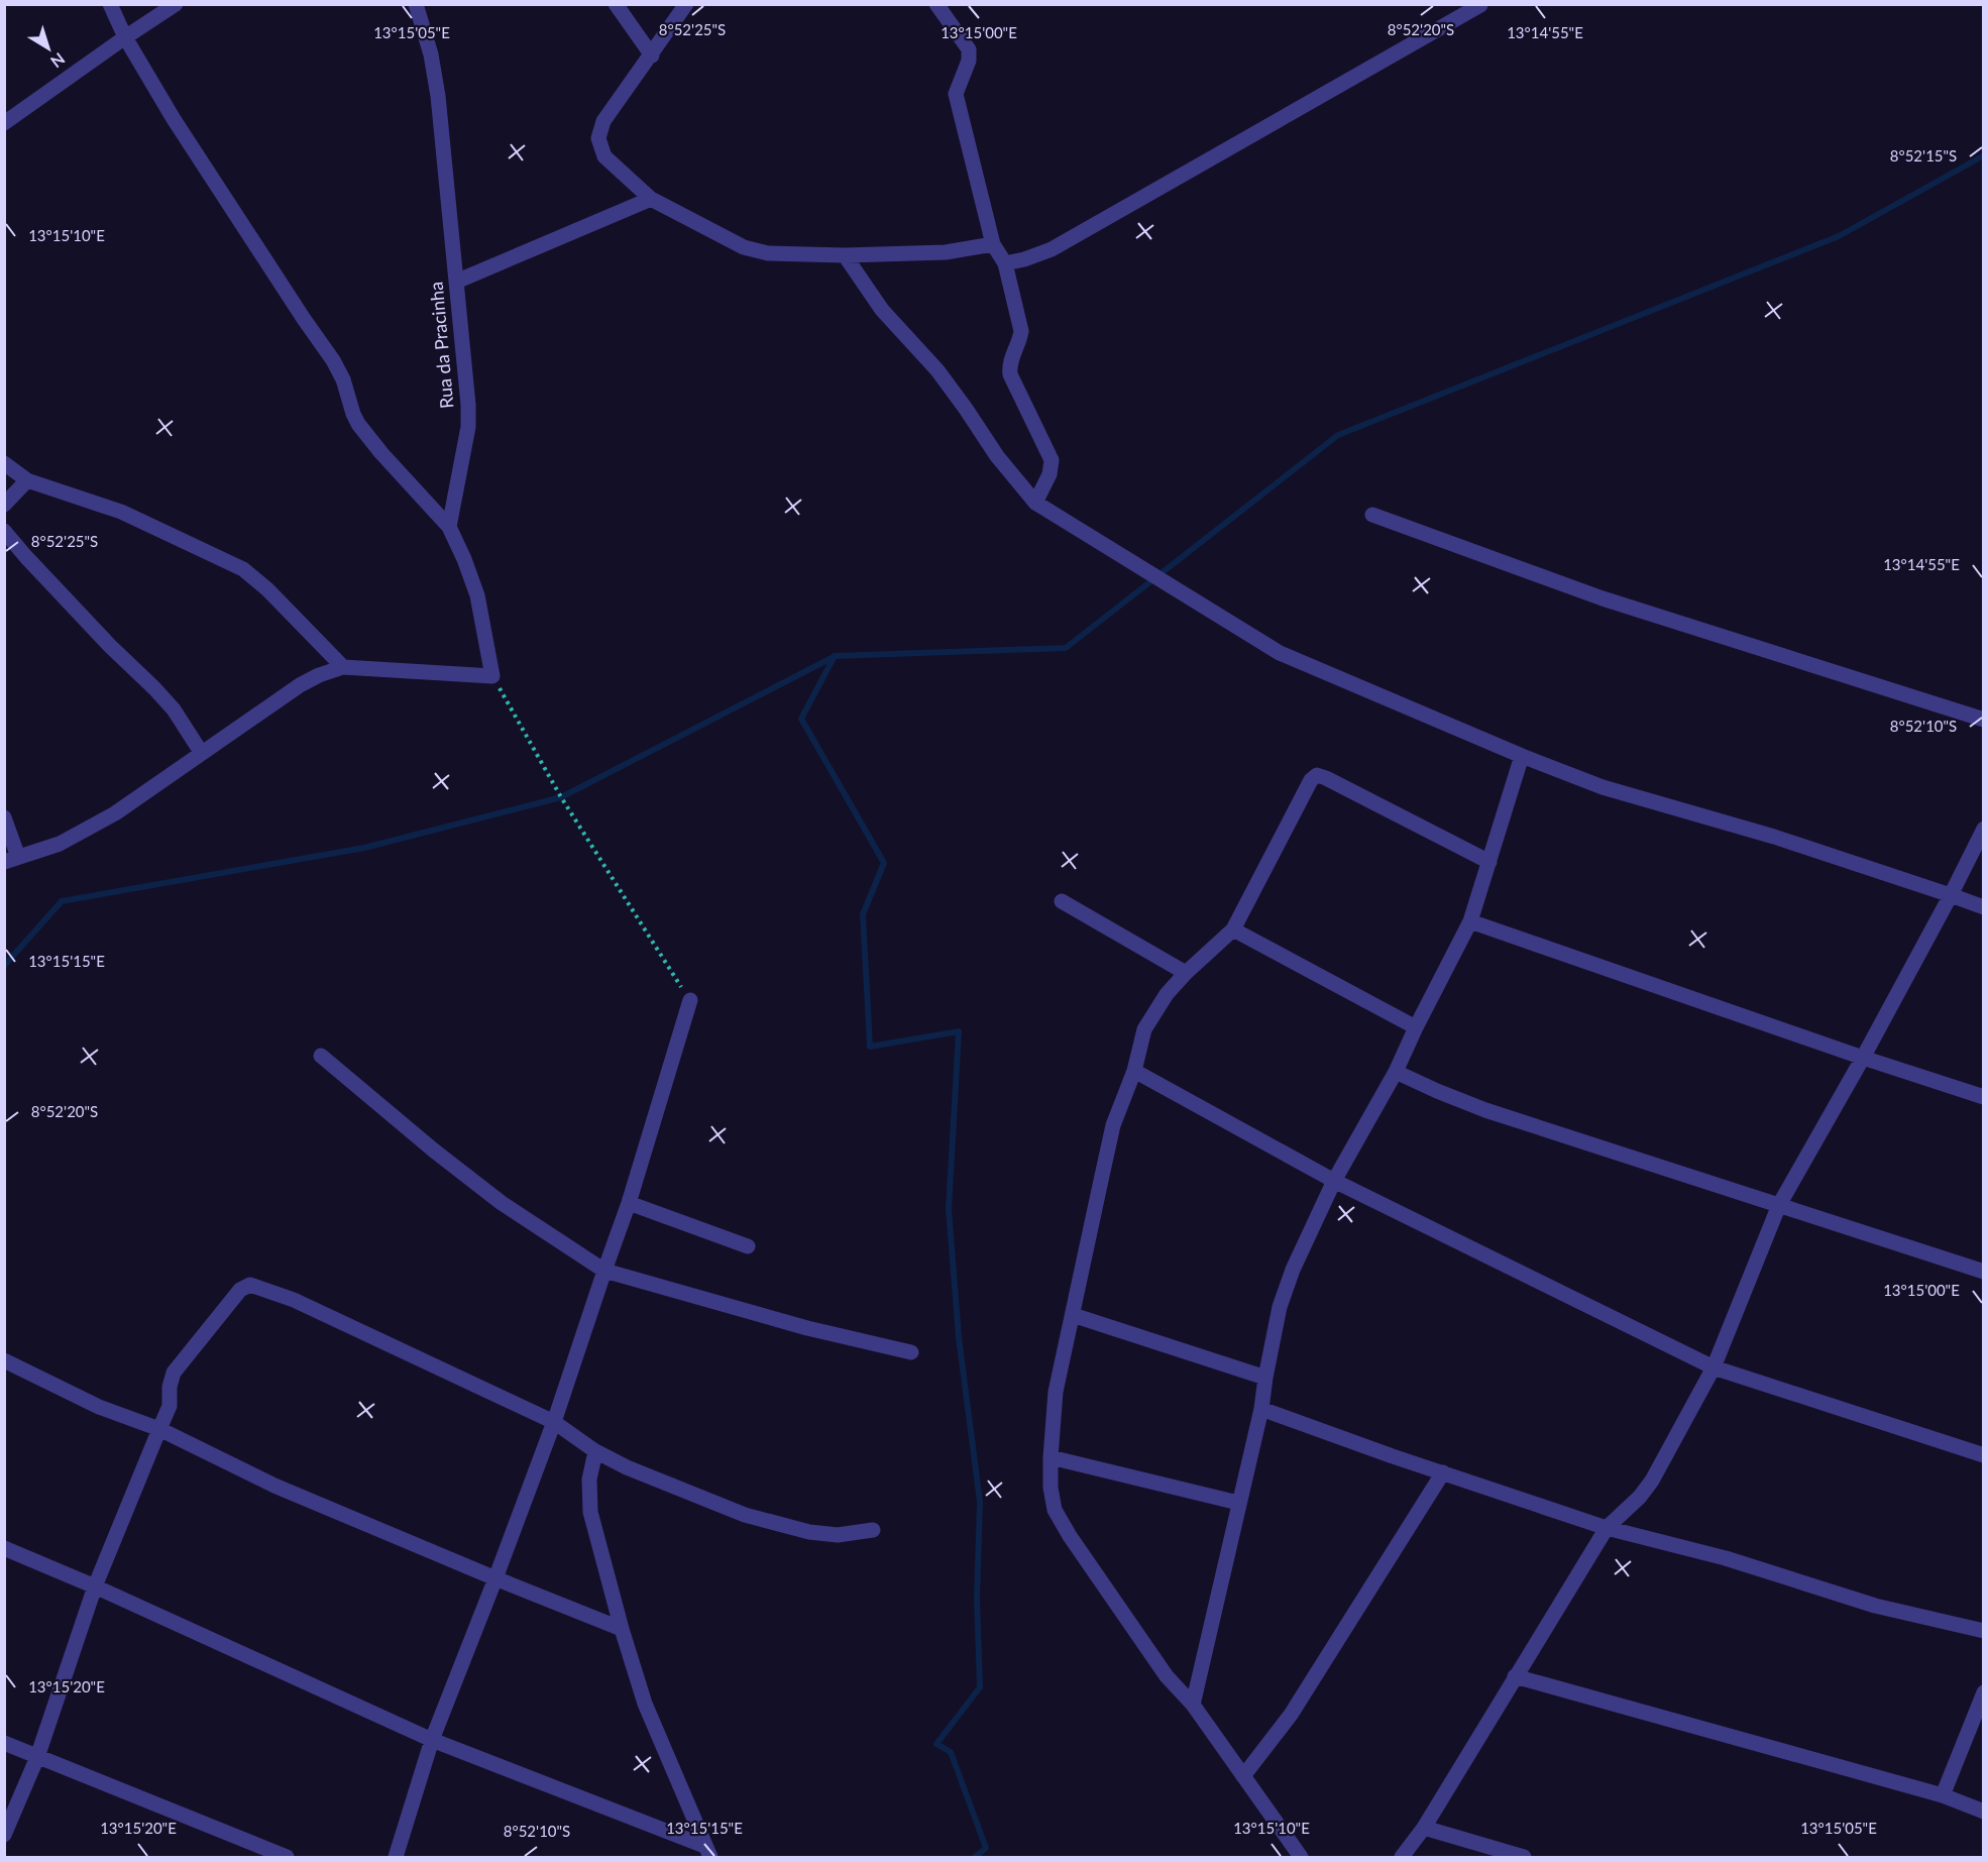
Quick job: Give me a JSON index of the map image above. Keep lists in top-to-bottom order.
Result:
{
  "streets": {
    "street": ["Rua da Pracinha"]
  },
  "north": "bottom right",
  "coordinates": [
    "8°52'25\"S",
    "8°52'20\"S",
    "13°15'05\"E",
    "13°15'00\"E",
    "13°14'55\"E",
    "8°52'15\"S",
    "13°15'10\"E",
    "8°52'10\"S",
    "13°15'15\"E",
    "13°15'20\"E"
  ]
}
